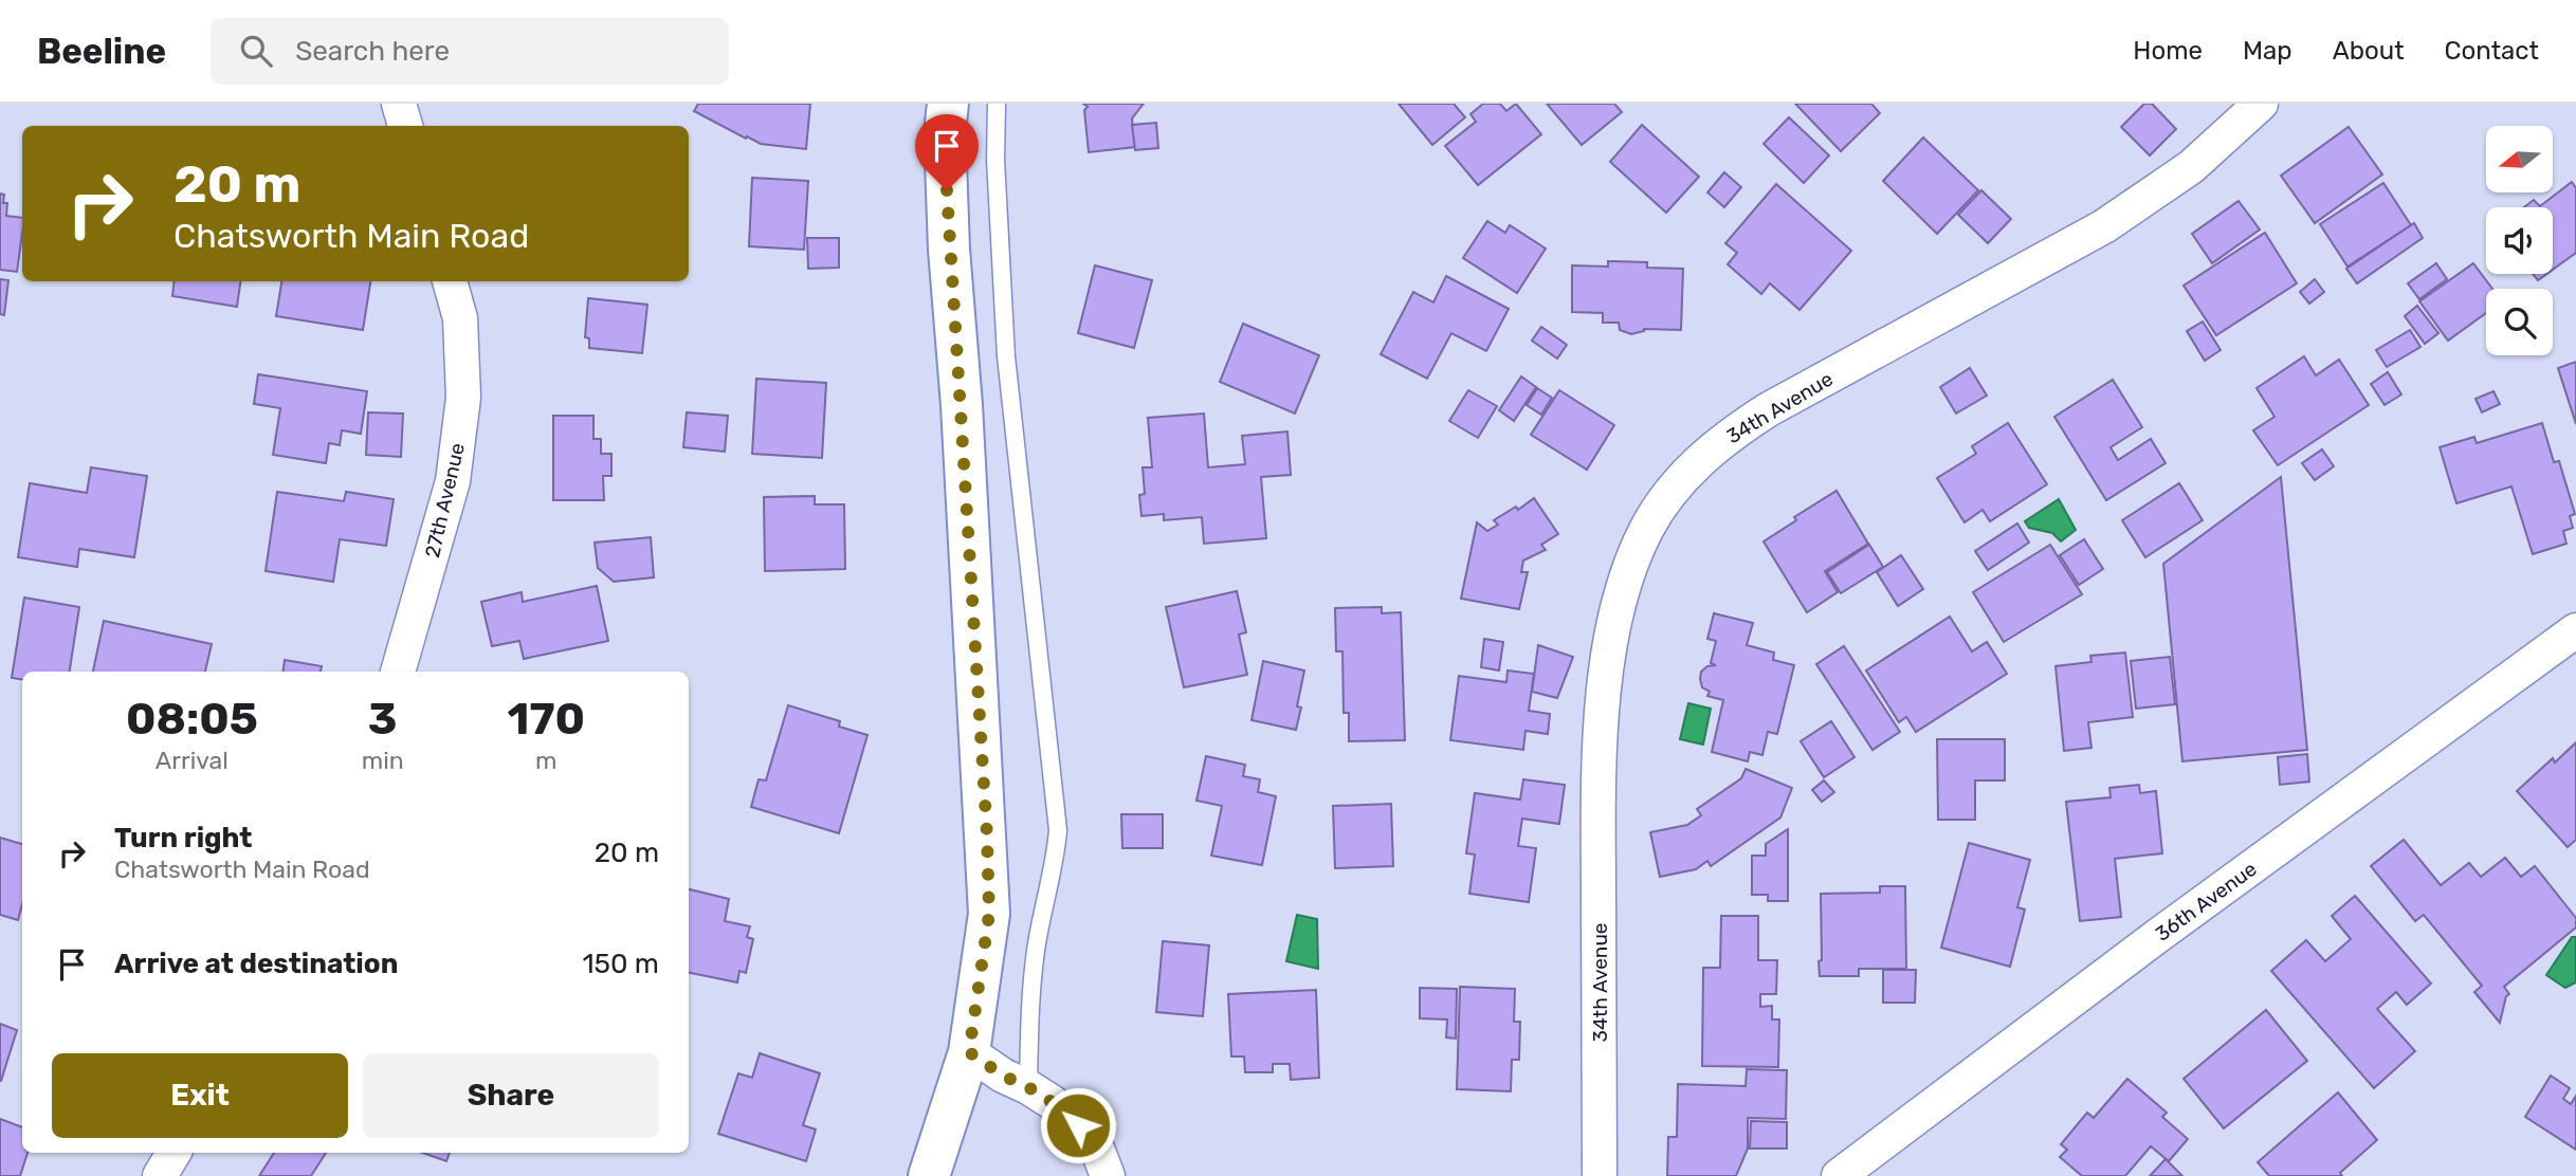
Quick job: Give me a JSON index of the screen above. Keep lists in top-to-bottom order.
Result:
{
  "streets": {
    "street": ["34th Avenue", "27th Avenue", "36th Avenue"]
  },
  "north": "left",
  "page": {
    "header": "Beeline",
    "search": "Search here",
    "nav": [
      "Home",
      "Map",
      "About",
      "Contact"
    ],
    "turn": ["20 m", "Chatsworth Main Road"],
    "eta": [
      "08:05",
      "Arrival",
      "3",
      "min",
      "170",
      "m"
    ],
    "list": [
      {
        "name": "Turn right",
        "note": "Chatsworth Main Road",
        "value": "20 m"
      },
      {
        "name": "Arrive at destination",
        "value": "150 m"
      }
    ],
    "buttons": ["Exit", "Share"]
  }
}
